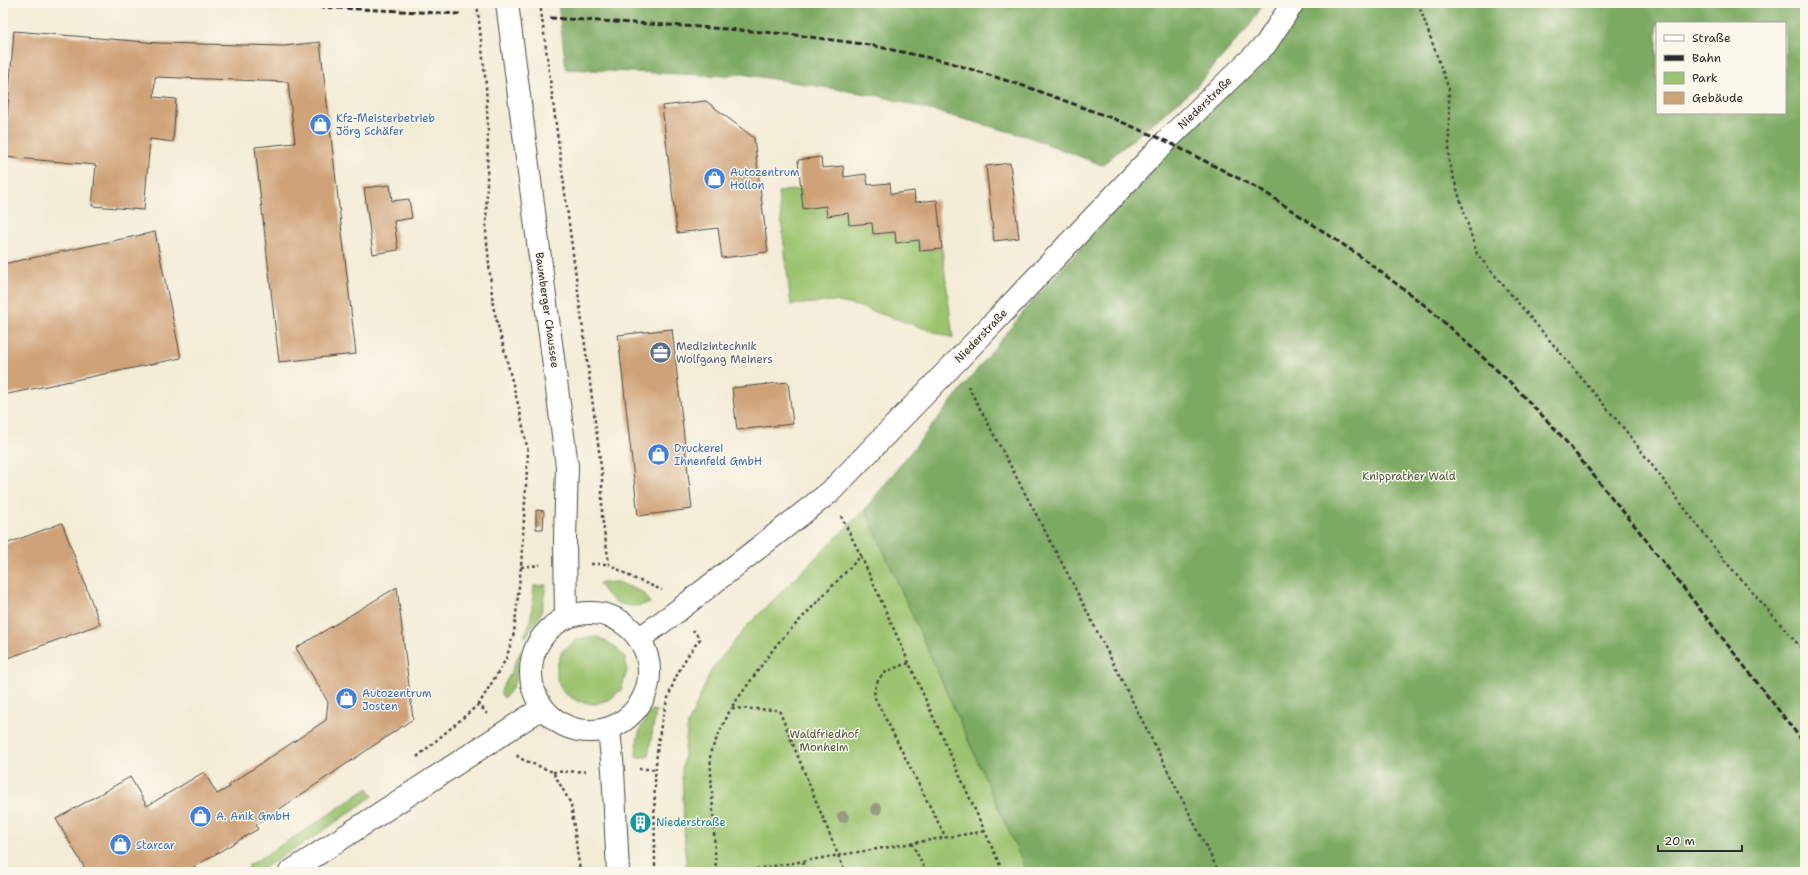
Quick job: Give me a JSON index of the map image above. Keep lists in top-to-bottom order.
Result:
{
  "streets": {
    "street": ["Niederstraße", "Baumberger Chaussee"]
  },
  "crossings": [
    ["Niederstraße", "Baumberger Chaussee"]
  ],
  "parks": ["Knipprather Wald", "Waldfriedhof Monheim"],
  "places": {
    "shop": [
      "Kfz-Meisterbetrieb Jörg Schäfer",
      "Autozentrum Hollon",
      "Druckerei Ihnenfeld GmbH",
      "Autozentrum Josten",
      "A. Anik GmbH",
      "Starcar"
    ],
    "office": ["Medizintechnik Wolfgang Meiners"],
    "building": ["Niederstraße"]
  },
  "legend": [
    "Straße",
    "Bahn",
    "Park",
    "Gebäude"
  ],
  "scale_bar": "20 m"
}
